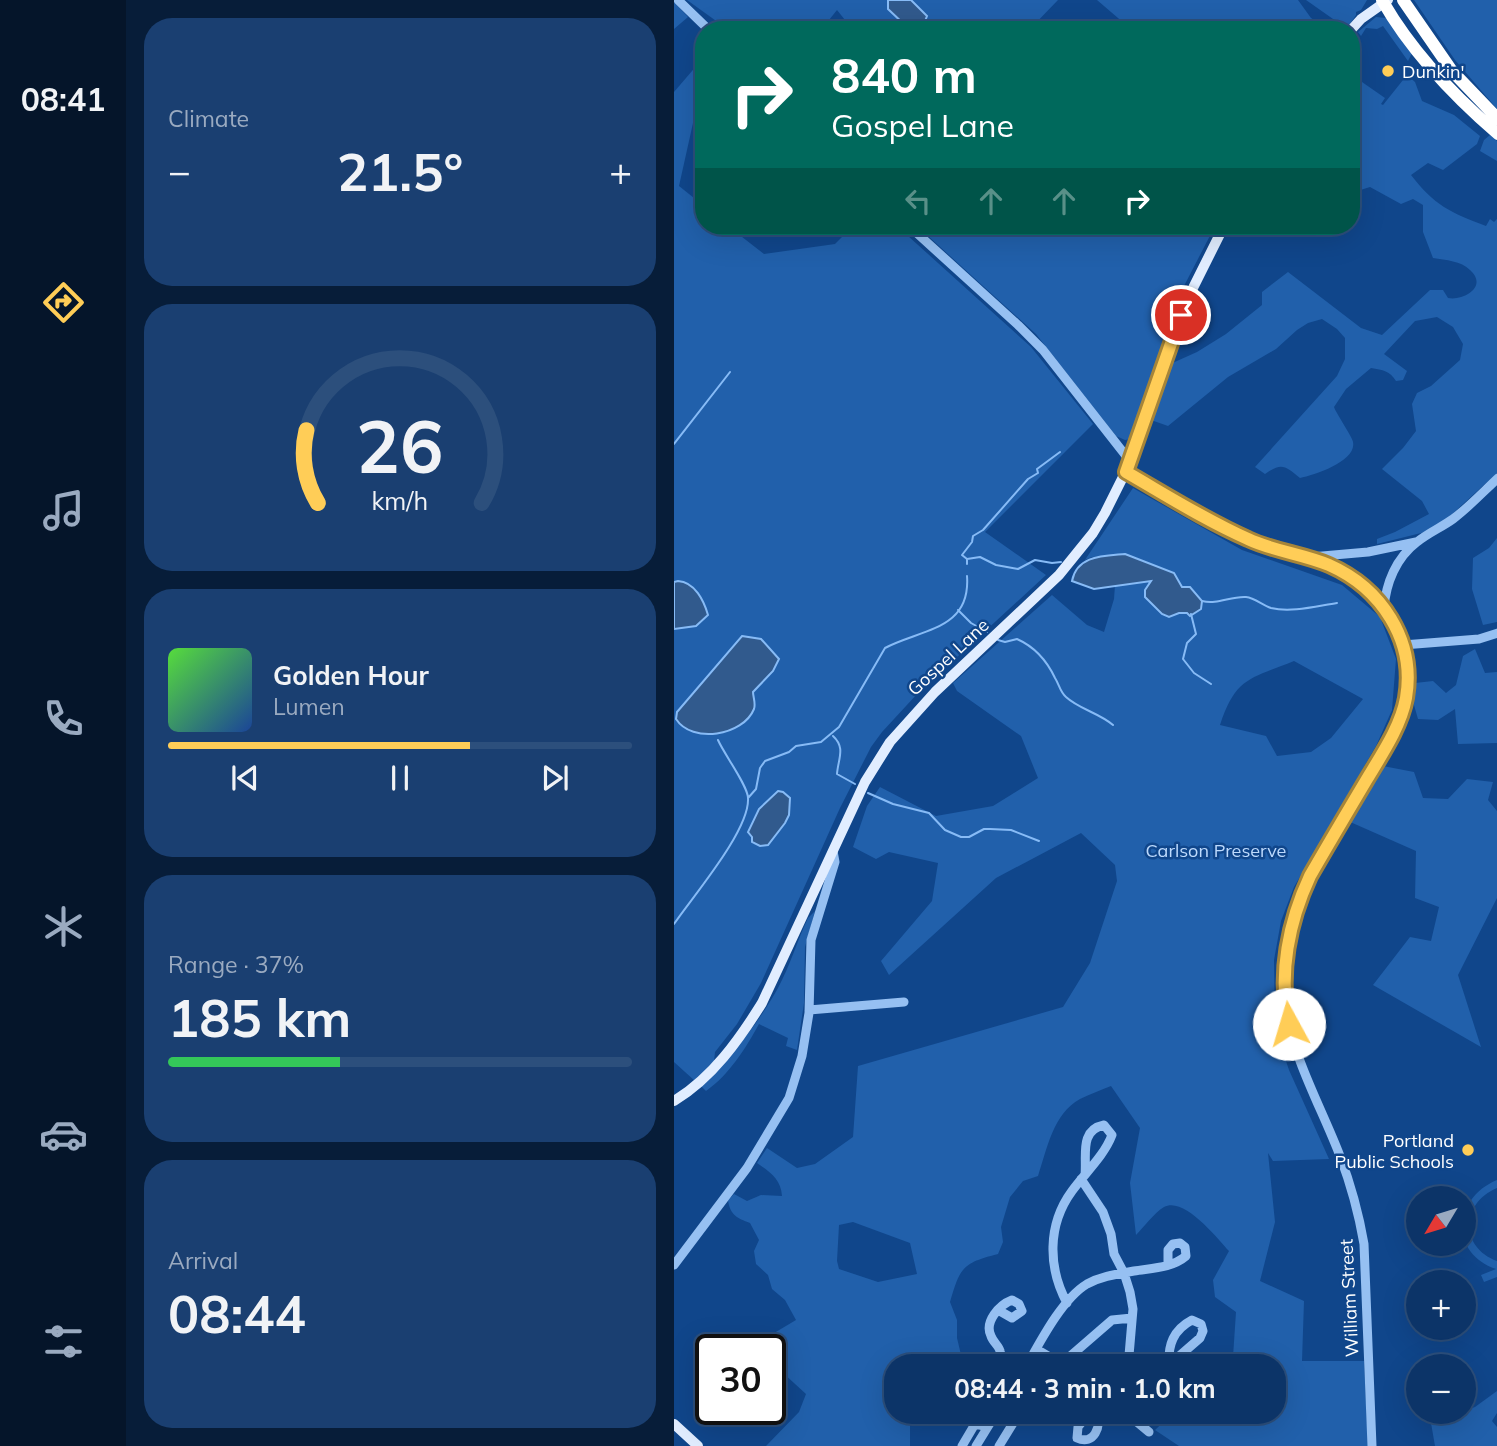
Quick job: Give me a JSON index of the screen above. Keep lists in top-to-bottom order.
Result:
{
  "streets": {
    "main road": ["Gospel Lane"],
    "street": ["William Street"]
  },
  "crossings": [
    ["Gospel Lane", "William Street"]
  ],
  "parks": ["Carlson Preserve"],
  "places": ["Dunkin'", "Portland Public Schools"],
  "north": "bottom left",
  "page": {
    "tabs": "08:41",
    "tile": [
      "Climate",
      ["Range · 37%", "185 km"],
      ["Arrival", "08:44"]
    ],
    "turn": ["840 m", "Gospel Lane"],
    "heat": ["−", "21.5°", "+"],
    "song": ["Golden Hour", "Lumen"],
    "map_buttons": ["+", "−"],
    "limit": "30",
    "trip": "08:44 · 3 min · 1.0 km",
    "gauge": ["26", "km/h"]
  }
}
